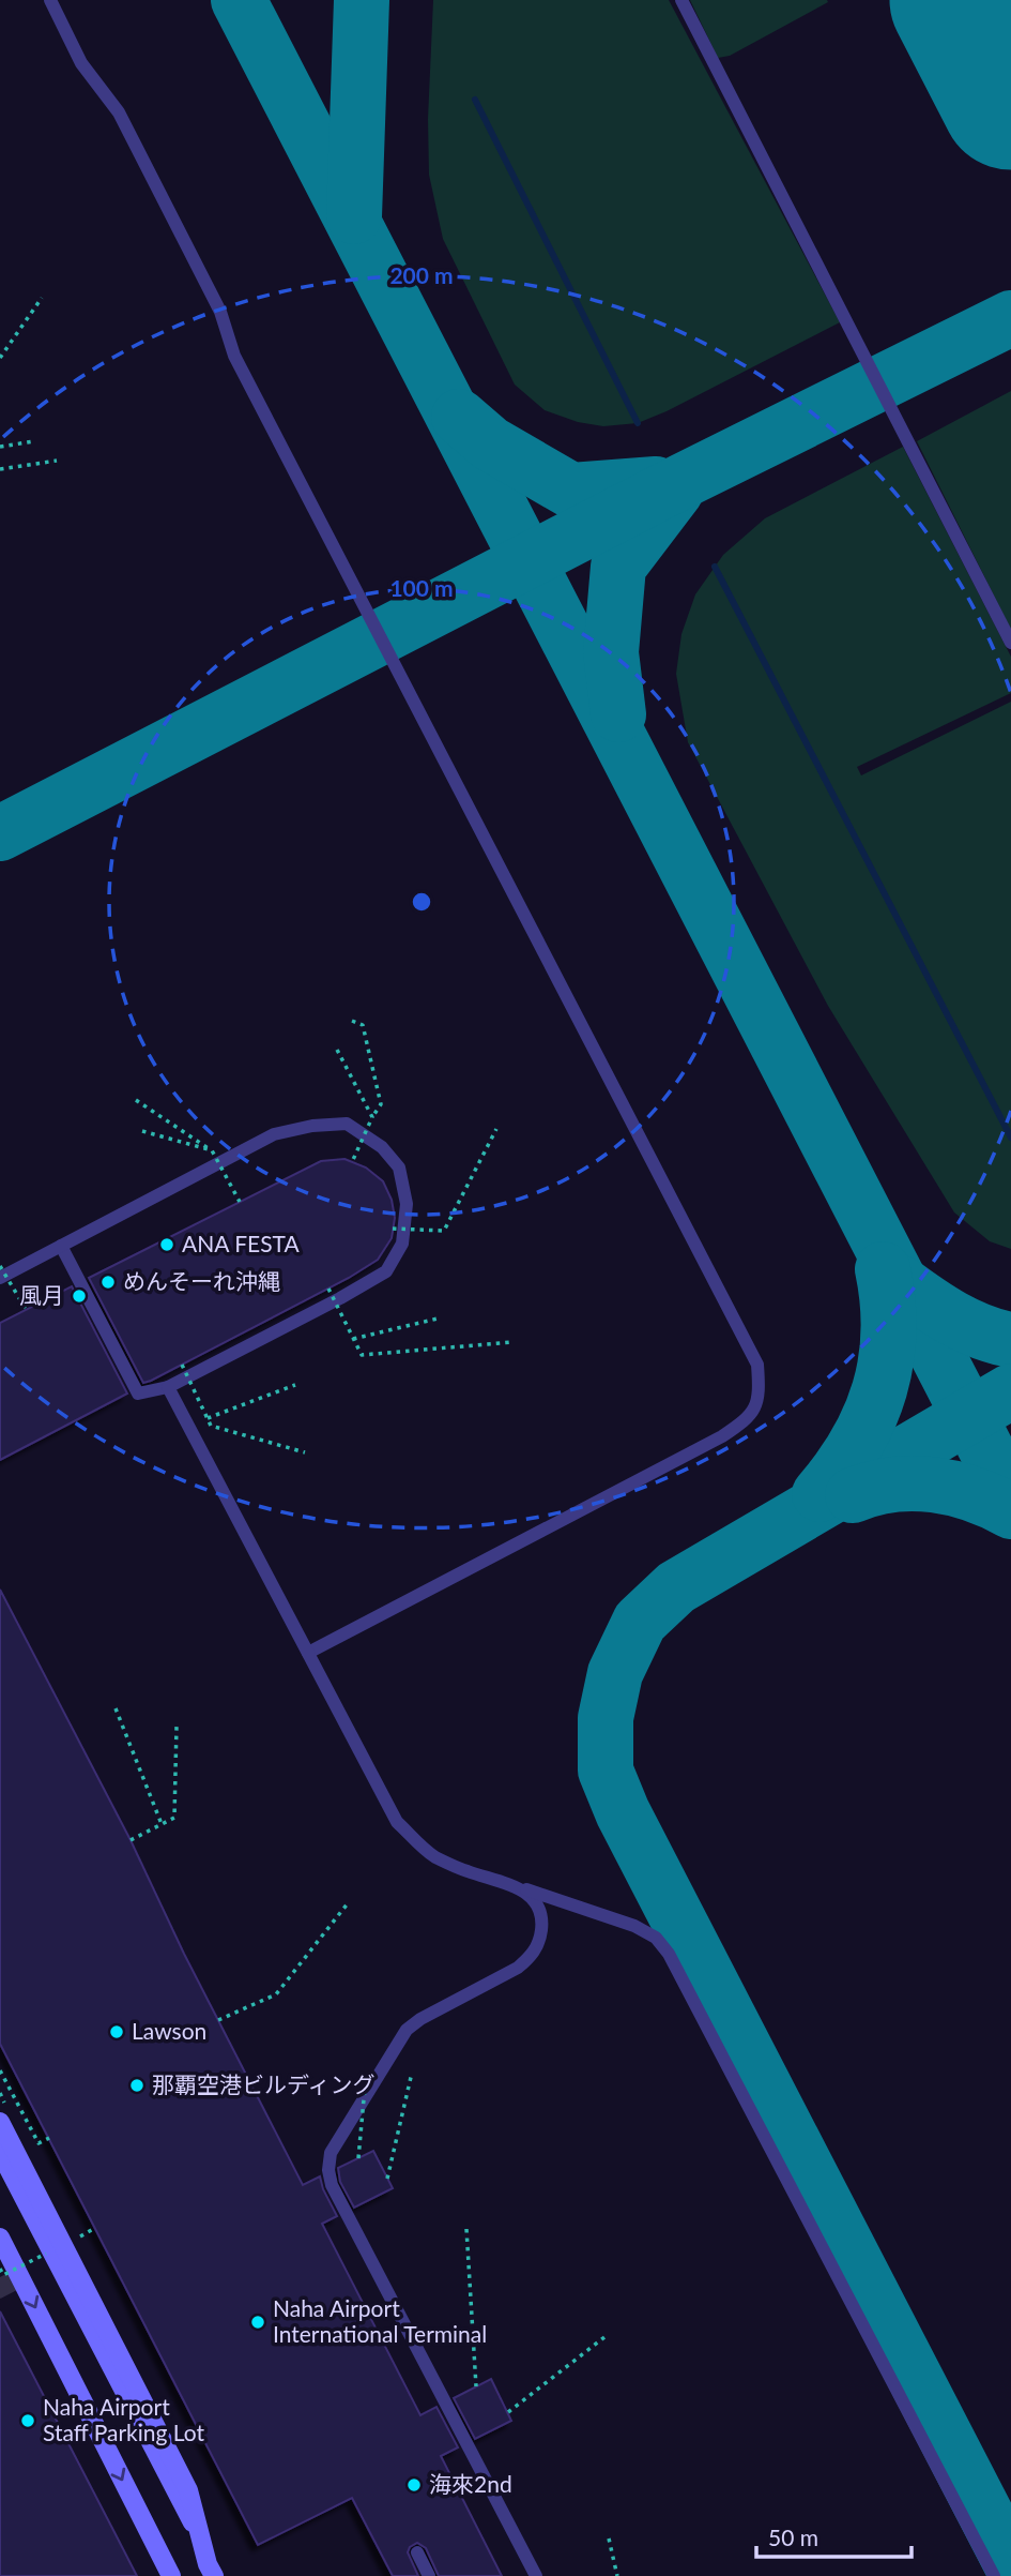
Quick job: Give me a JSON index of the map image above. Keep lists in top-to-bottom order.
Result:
{
  "places": [
    "ANA FESTA",
    "めんそーれ沖縄",
    "風月",
    "Lawson",
    "那覇空港ビルディング",
    "Naha Airport International Terminal",
    "Naha Airport Staff Parking Lot",
    "海來2nd"
  ],
  "scale_bar": "50 m",
  "rings": ["200 m", "100 m"]
}
